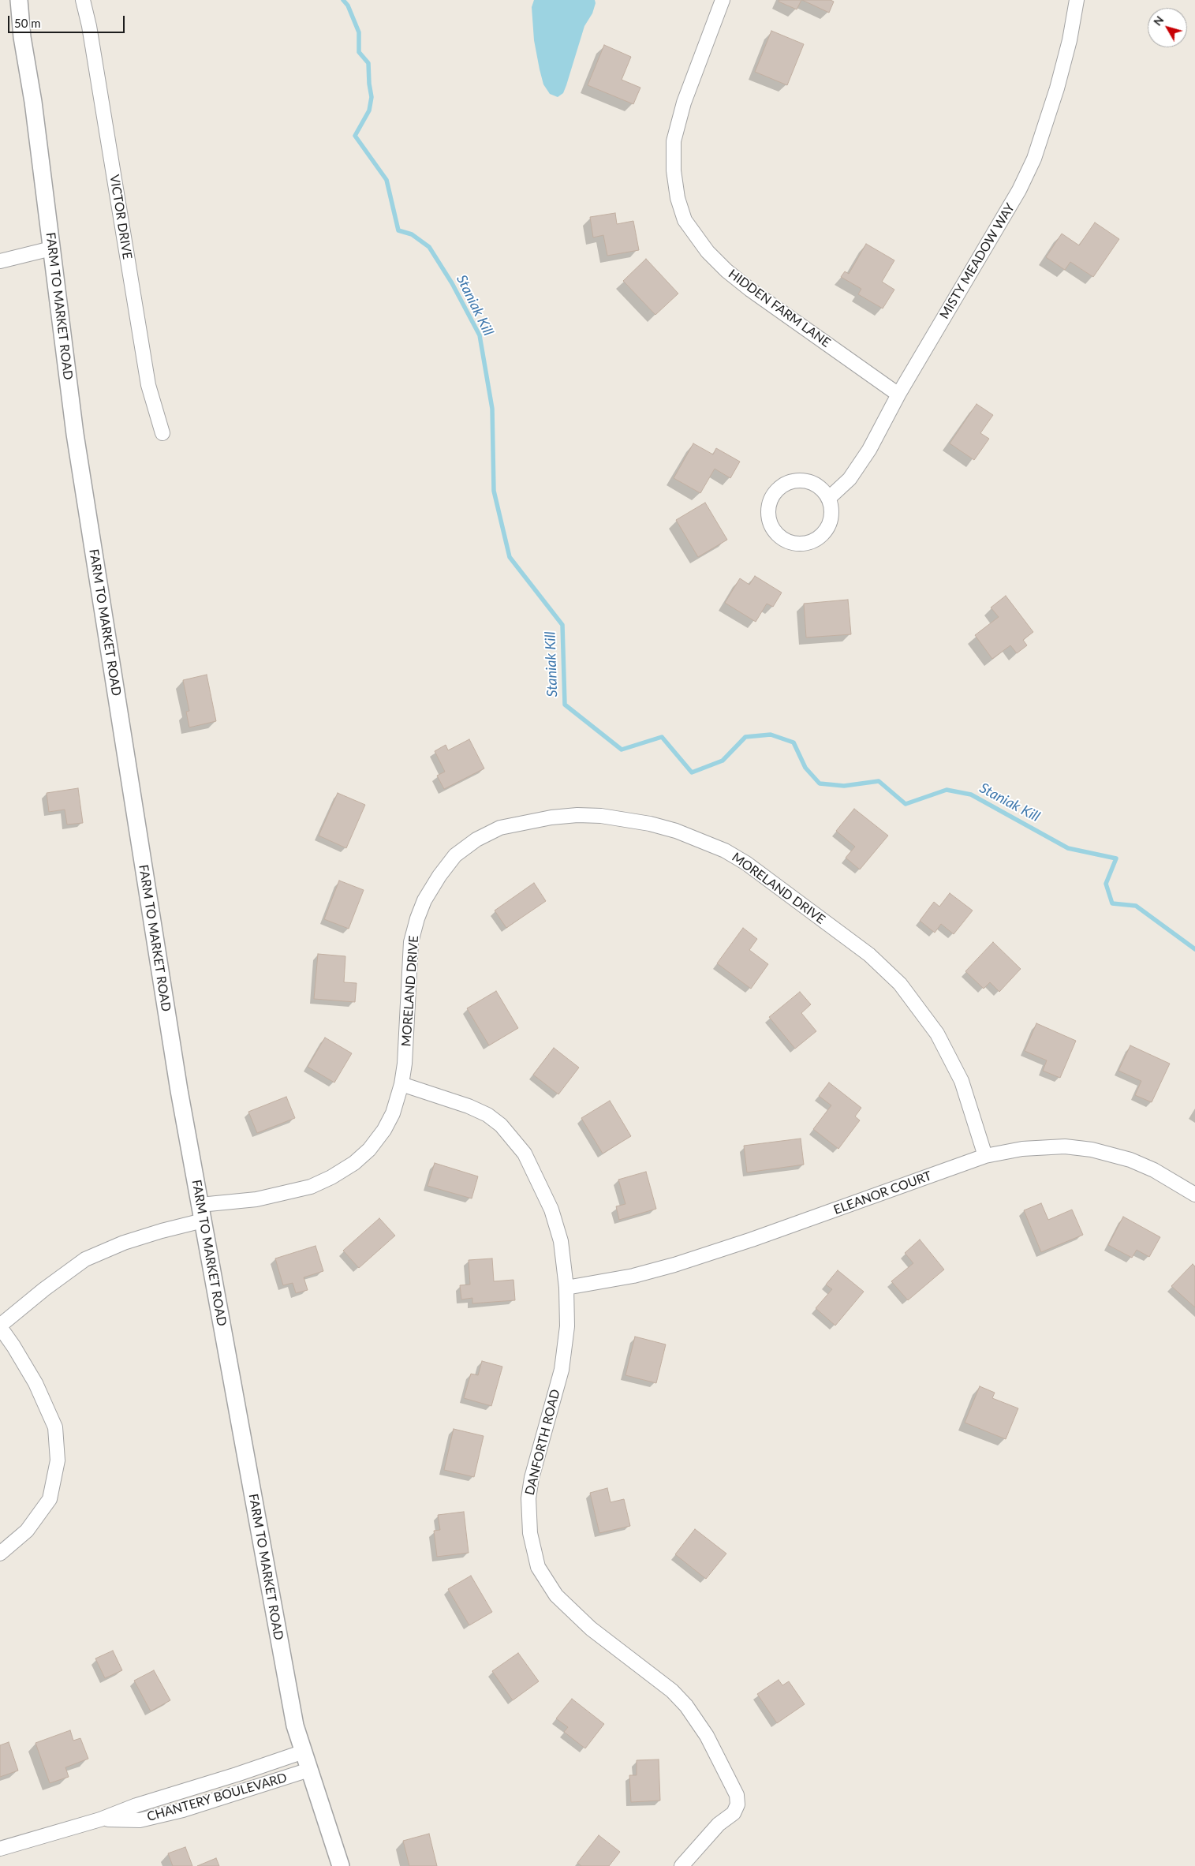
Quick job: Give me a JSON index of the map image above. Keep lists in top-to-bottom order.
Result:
{
  "streets": {
    "street": [
      "VICTOR DRIVE",
      "MISTY MEADOW WAY",
      "FARM TO MARKET ROAD",
      "HIDDEN FARM LANE",
      "MORELAND DRIVE",
      "ELEANOR COURT",
      "DANFORTH ROAD",
      "CHANTERY BOULEVARD"
    ]
  },
  "crossings": [
    ["MISTY MEADOW WAY", "HIDDEN FARM LANE"],
    ["FARM TO MARKET ROAD", "MORELAND DRIVE"],
    ["FARM TO MARKET ROAD", "CHANTERY BOULEVARD"],
    ["MORELAND DRIVE", "ELEANOR COURT"],
    ["MORELAND DRIVE", "DANFORTH ROAD"],
    ["ELEANOR COURT", "DANFORTH ROAD"]
  ],
  "water": ["Staniak Kill"],
  "scale_bar": "50 m",
  "north": "top left"
}
